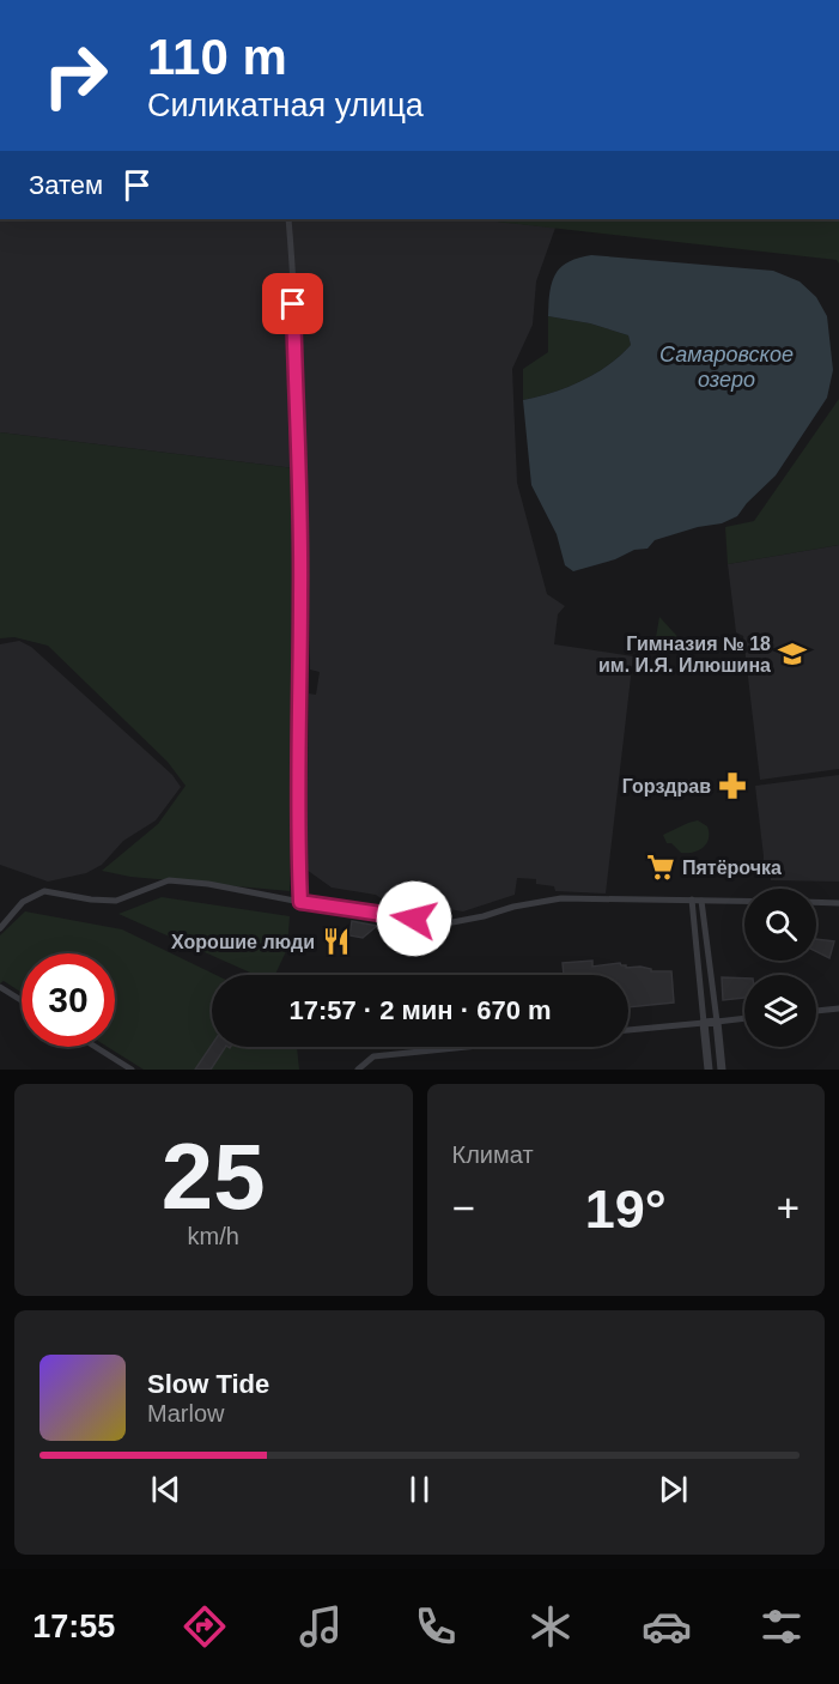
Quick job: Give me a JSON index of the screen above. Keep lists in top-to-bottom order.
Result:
{
  "water": ["Самаровское озеро"],
  "places": {
    "school or university": ["Гимназия № 18 им. И.Я. Илюшина"],
    "pharmacy": ["Горздрав"],
    "supermarket": ["Пятёрочка"],
    "restaurant": ["Хорошие люди"]
  },
  "page": {
    "turn": ["110 m", "Силикатная улица"],
    "then": "Затем",
    "limit": "30",
    "trip": "17:57 · 2 мин · 670 m",
    "tile": [
      ["25", "km/h"],
      "Климат"
    ],
    "heat": ["−", "19°", "+"],
    "song": ["Slow Tide", "Marlow"],
    "tabs": "17:55"
  }
}
